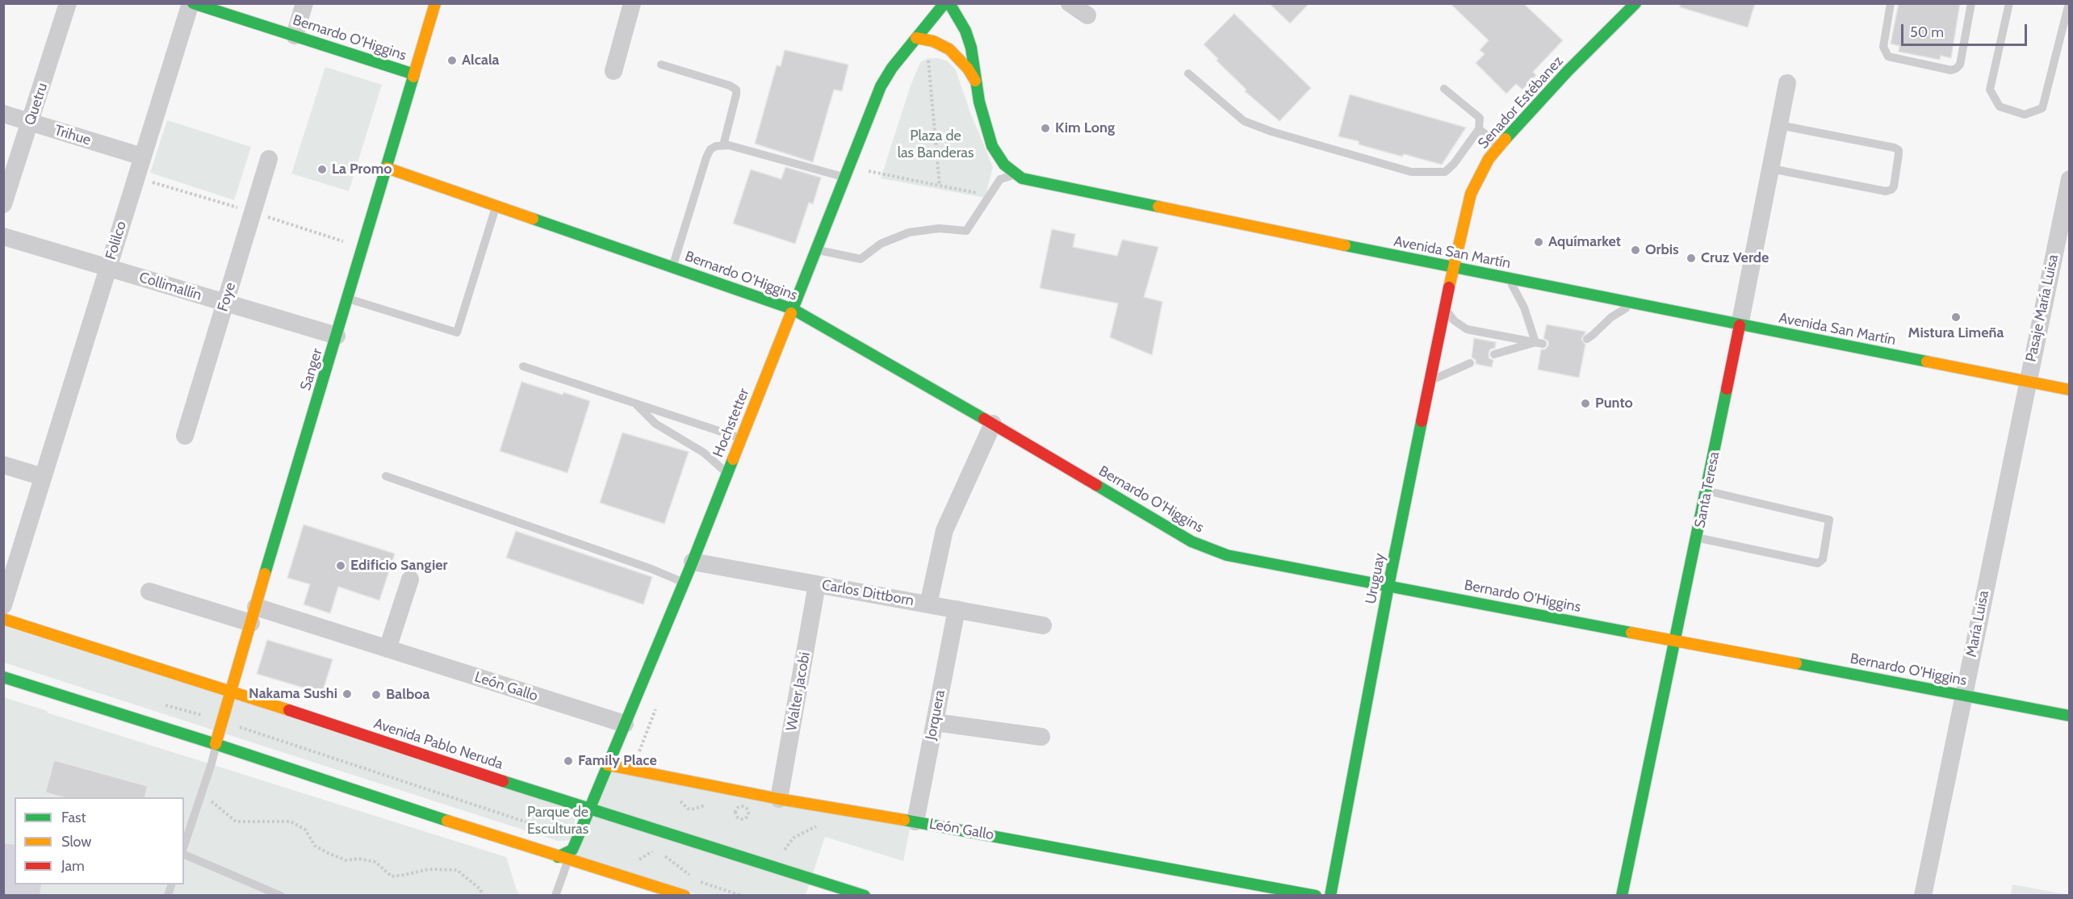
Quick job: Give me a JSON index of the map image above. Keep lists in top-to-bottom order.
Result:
{
  "streets": {
    "main road": [
      "Bernardo O'Higgins",
      "Senador Estébanez",
      "Avenida San Martín",
      "Sanger",
      "Hochstetter",
      "Santa Teresa",
      "Uruguay",
      "León Gallo",
      "Avenida Pablo Neruda"
    ],
    "street": [
      "Quetru",
      "Trihue",
      "Folilco",
      "Collimallín",
      "Foye",
      "Pasaje María Luisa",
      "Carlos Dittborn",
      "María Luisa",
      "Walter Jacobi",
      "Jorquera"
    ]
  },
  "crossings": [
    ["Bernardo O'Higgins", "Folilco"],
    ["Bernardo O'Higgins", "Sanger"],
    ["Bernardo O'Higgins", "Hochstetter"],
    ["Bernardo O'Higgins", "Santa Teresa"],
    ["Bernardo O'Higgins", "Uruguay"],
    ["Bernardo O'Higgins", "María Luisa"],
    ["Senador Estébanez", "Avenida San Martín"],
    ["Senador Estébanez", "Uruguay"],
    ["Quetru", "Trihue"],
    ["Trihue", "Folilco"],
    ["Folilco", "Collimallín"],
    ["Avenida San Martín", "Pasaje María Luisa"],
    ["Avenida San Martín", "Santa Teresa"],
    ["Avenida San Martín", "Uruguay"],
    ["Avenida San Martín", "María Luisa"],
    ["Collimallín", "Foye"],
    ["Collimallín", "Sanger"],
    ["Pasaje María Luisa", "María Luisa"],
    ["Sanger", "León Gallo"],
    ["Sanger", "Avenida Pablo Neruda"],
    ["Hochstetter", "Carlos Dittborn"],
    ["Hochstetter", "León Gallo"],
    ["Hochstetter", "Avenida Pablo Neruda"],
    ["Carlos Dittborn", "Walter Jacobi"],
    ["Carlos Dittborn", "Jorquera"],
    ["León Gallo", "Walter Jacobi"],
    ["León Gallo", "Jorquera"]
  ],
  "parks": ["Plaza de las Banderas", "Parque de Esculturas"],
  "places": [
    "Alcala",
    "Kim Long",
    "La Promo",
    "Aquímarket",
    "Orbis",
    "Cruz Verde",
    "Mistura Limeña",
    "Punto",
    "Edificio Sangier",
    "Nakama Sushi",
    "Balboa",
    "Family Place"
  ],
  "legend": ["Fast", "Slow", "Jam"],
  "scale_bar": "50 m"
}
